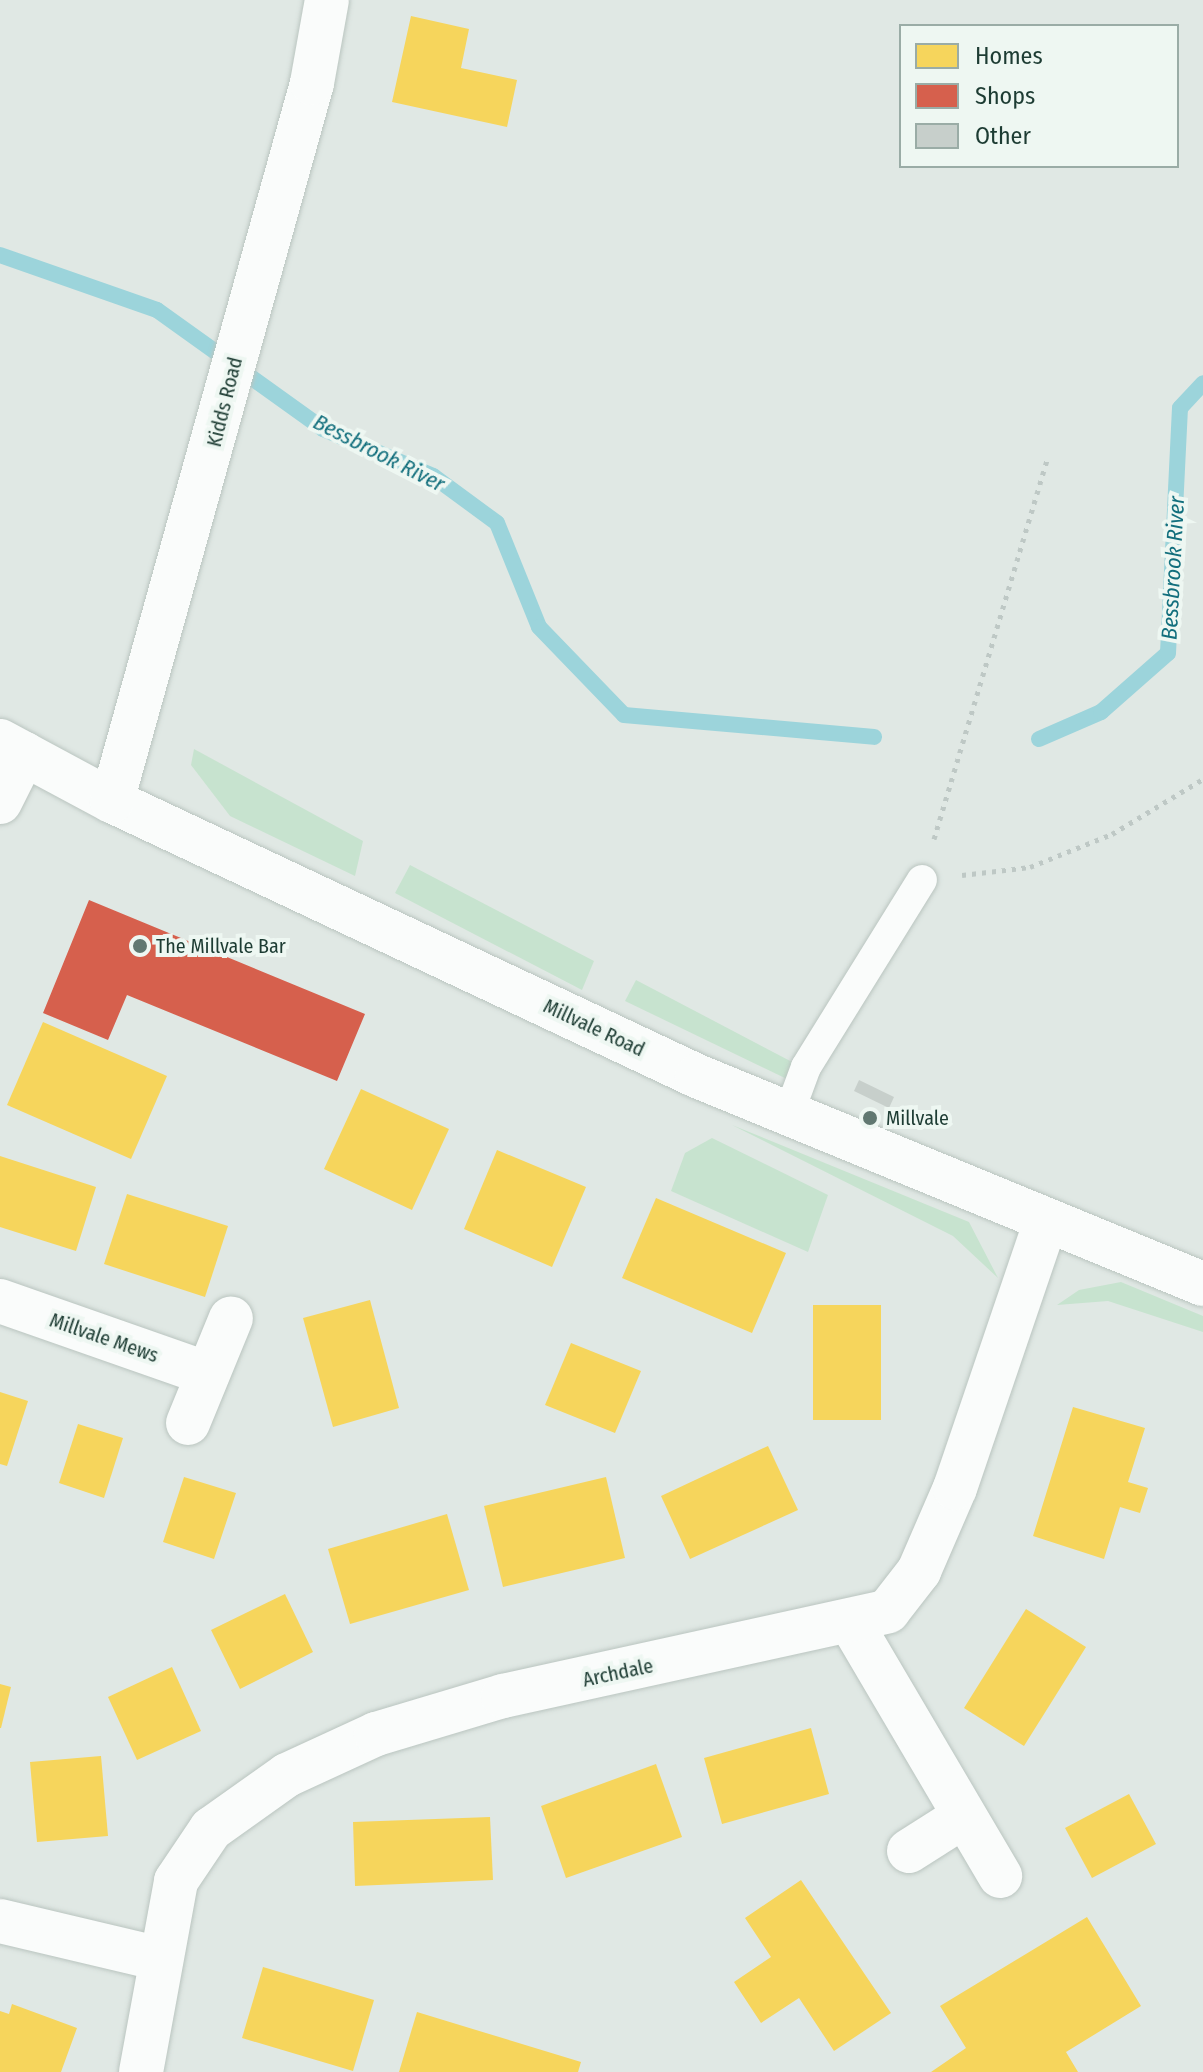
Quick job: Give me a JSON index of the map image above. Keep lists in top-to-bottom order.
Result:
{
  "streets": {
    "street": [
      "Kidds Road",
      "Millvale Road",
      "Millvale Mews",
      "Archdale"
    ]
  },
  "crossings": [
    ["Kidds Road", "Millvale Road"],
    ["Millvale Road", "Archdale"]
  ],
  "water": ["Bessbrook River"],
  "places": ["The Millvale Bar", "Millvale"],
  "legend": ["Homes", "Shops", "Other"]
}
